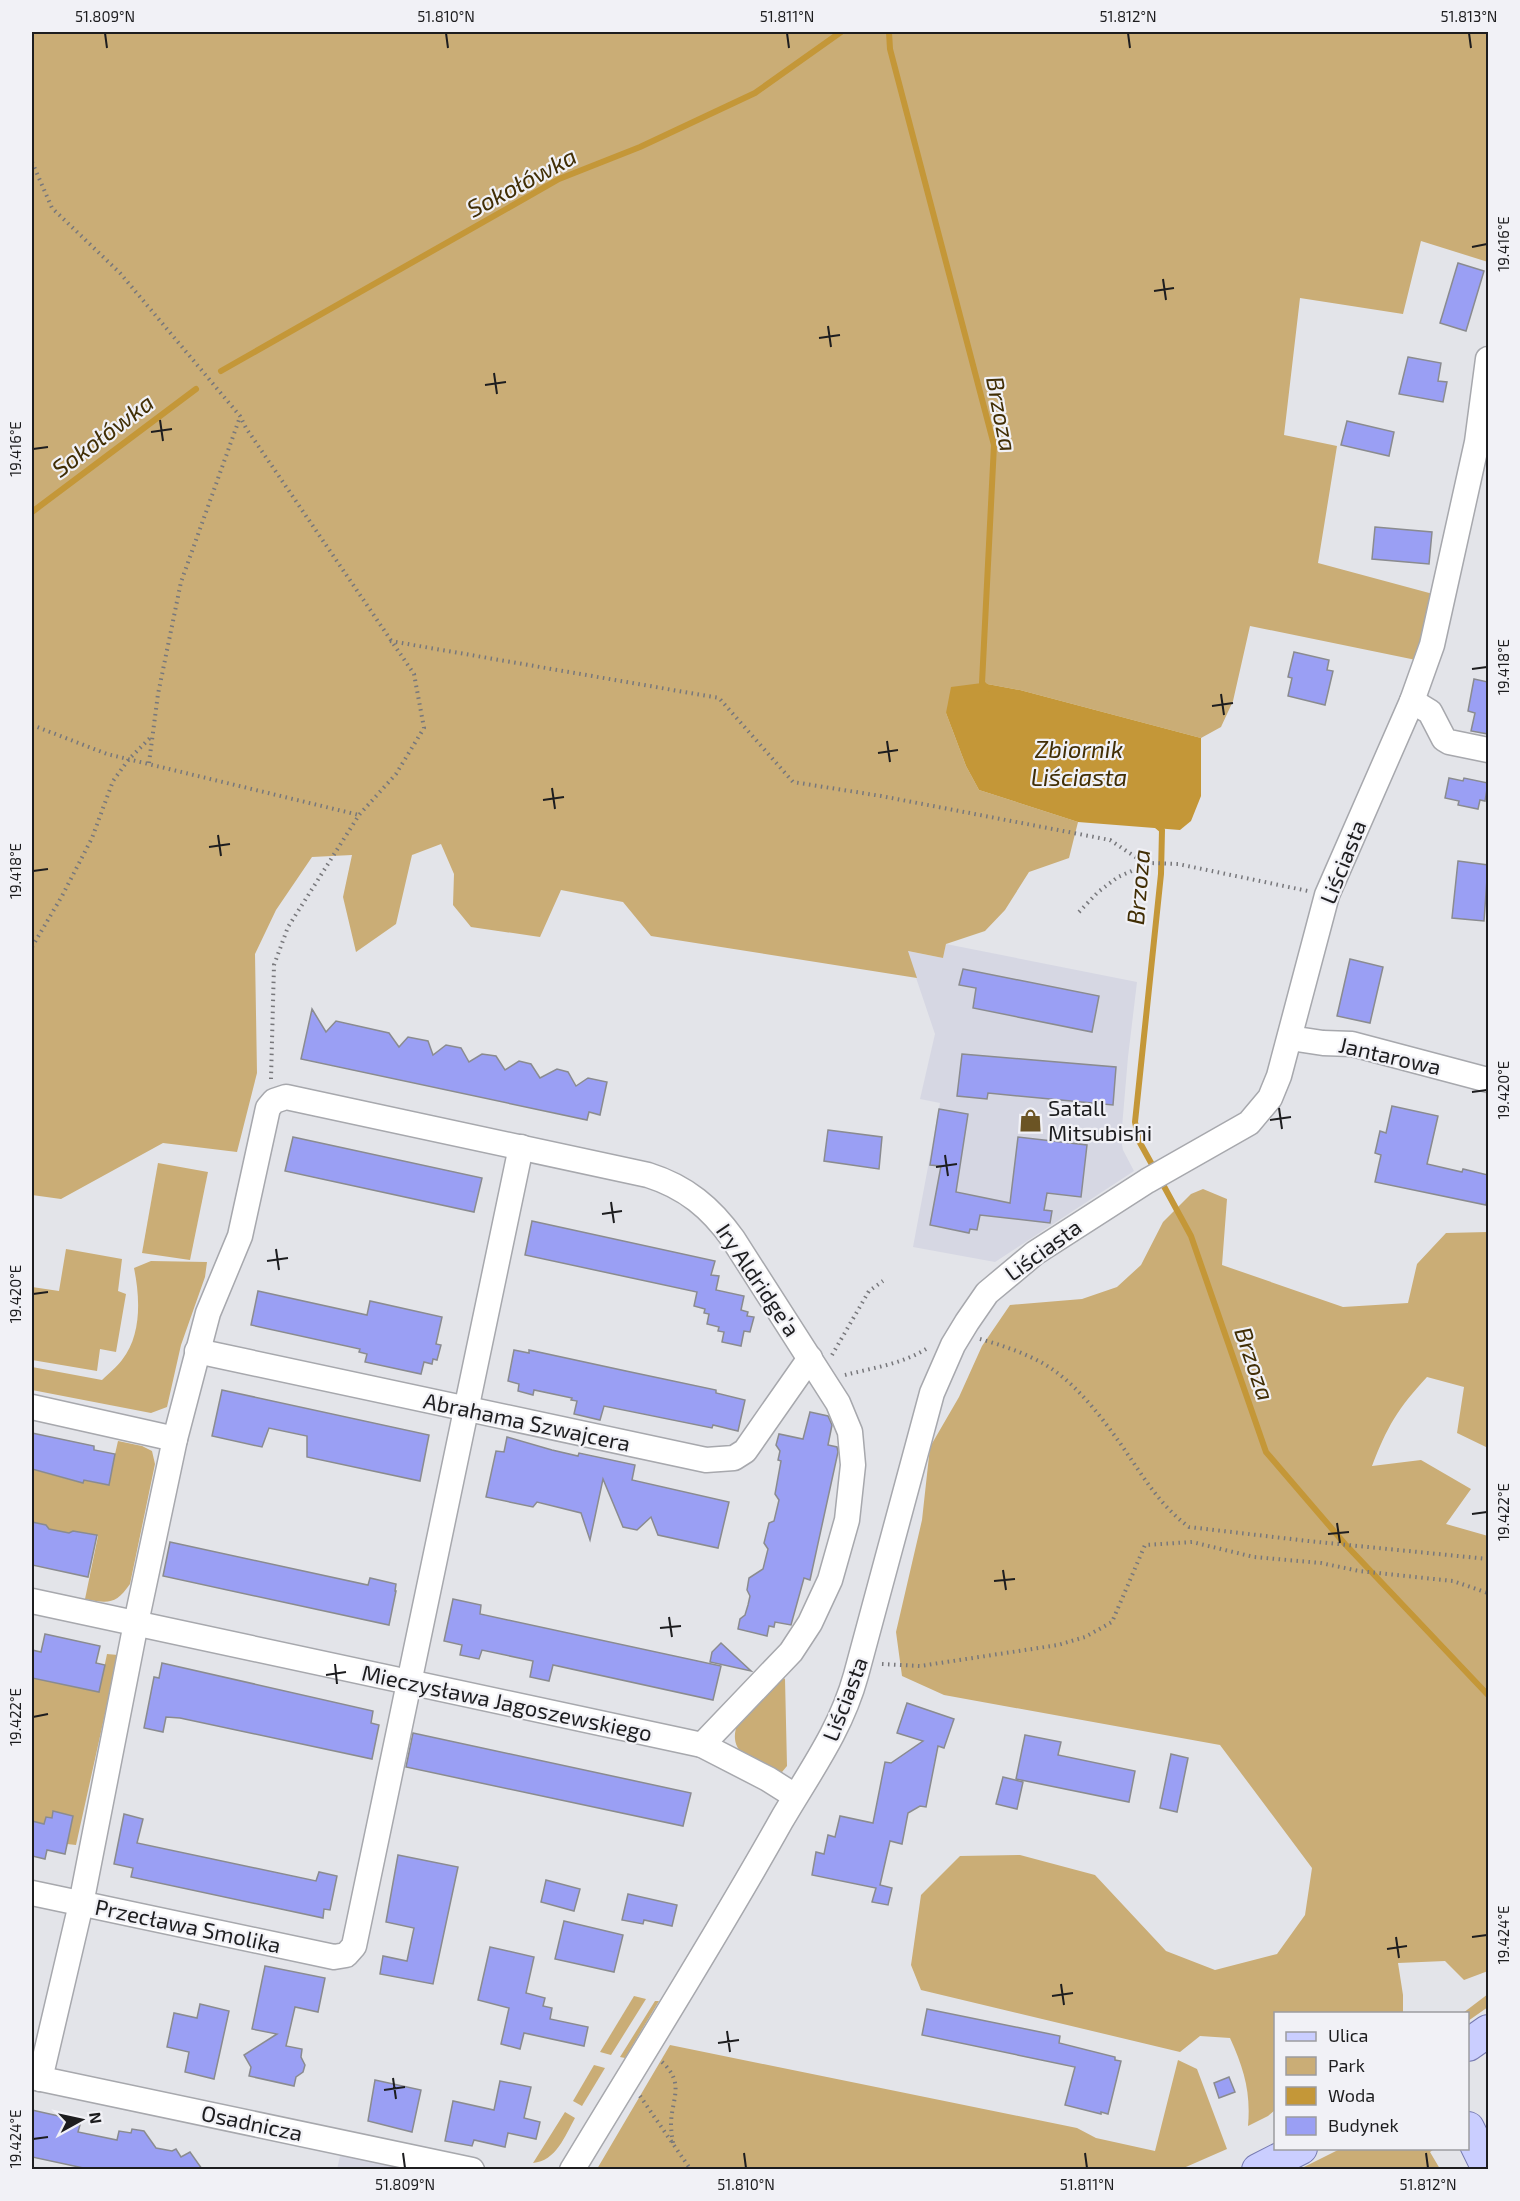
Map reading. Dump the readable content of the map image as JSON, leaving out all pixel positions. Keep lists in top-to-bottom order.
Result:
{
  "streets": {
    "street": [
      "Liściasta",
      "Jantarowa",
      "Iry Aldridge’a",
      "Abrahama Szwajcera",
      "Mieczysława Jagoszewskiego",
      "Przecława Smolika",
      "Osadnicza"
    ]
  },
  "crossings": [
    ["Liściasta", "Jantarowa"],
    ["Liściasta", "Mieczysława Jagoszewskiego"],
    ["Iry Aldridge’a", "Abrahama Szwajcera"],
    ["Iry Aldridge’a", "Mieczysława Jagoszewskiego"],
    ["Mieczysława Jagoszewskiego", "Przecława Smolika"]
  ],
  "water": ["Sokołówka", "Brzoza", "Zbiornik Liściasta"],
  "places": {
    "shop": ["Satall Mitsubishi"]
  },
  "legend": [
    "Ulica",
    "Park",
    "Woda",
    "Budynek"
  ],
  "north": "right",
  "coordinates": [
    "51.809°N",
    "51.810°N",
    "51.811°N",
    "51.812°N",
    "51.813°N",
    "19.416°E",
    "19.418°E",
    "19.420°E",
    "19.422°E",
    "19.424°E"
  ]
}
